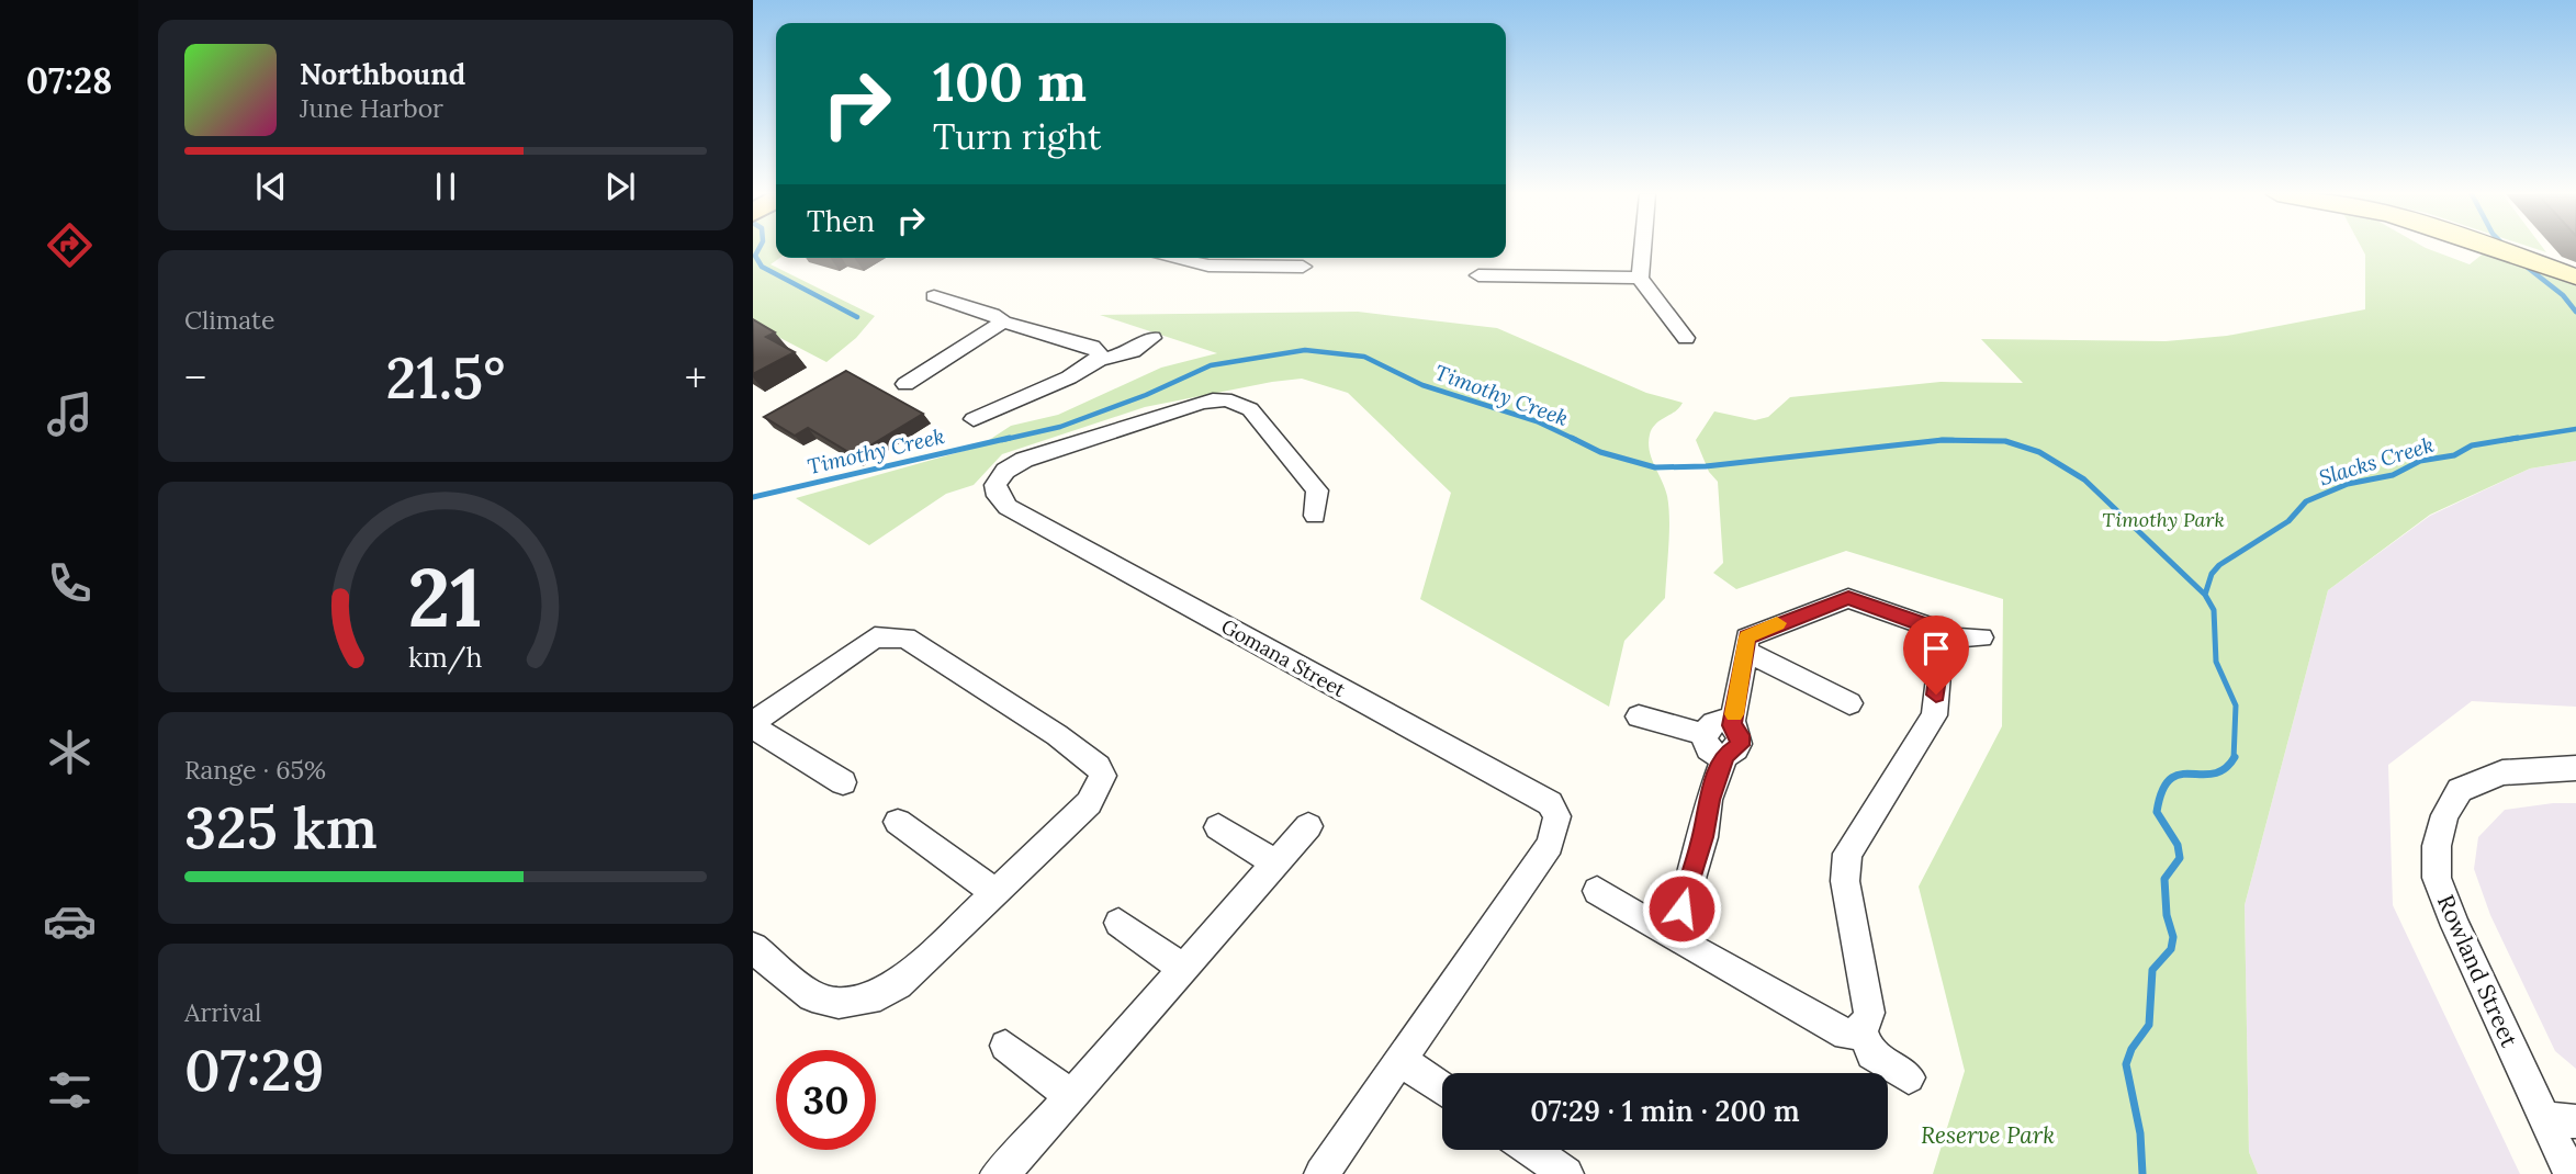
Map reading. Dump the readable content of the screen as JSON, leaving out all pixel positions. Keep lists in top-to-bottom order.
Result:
{
  "streets": {
    "street": ["Gomana Street", "Rowland Street"]
  },
  "water": ["Timothy Creek", "Slacks Creek"],
  "parks": ["Timothy Park", "Reserve Park"],
  "page": {
    "tabs": "07:28",
    "turn": ["100 m", "Turn right"],
    "song": ["Northbound", "June Harbor"],
    "then": "Then",
    "tile": [
      "Climate",
      ["Range · 65%", "325 km"],
      ["Arrival", "07:29"]
    ],
    "heat": ["−", "21.5°", "+"],
    "limit": "30",
    "trip": "07:29 · 1 min · 200 m",
    "gauge": ["21", "km/h"]
  }
}
